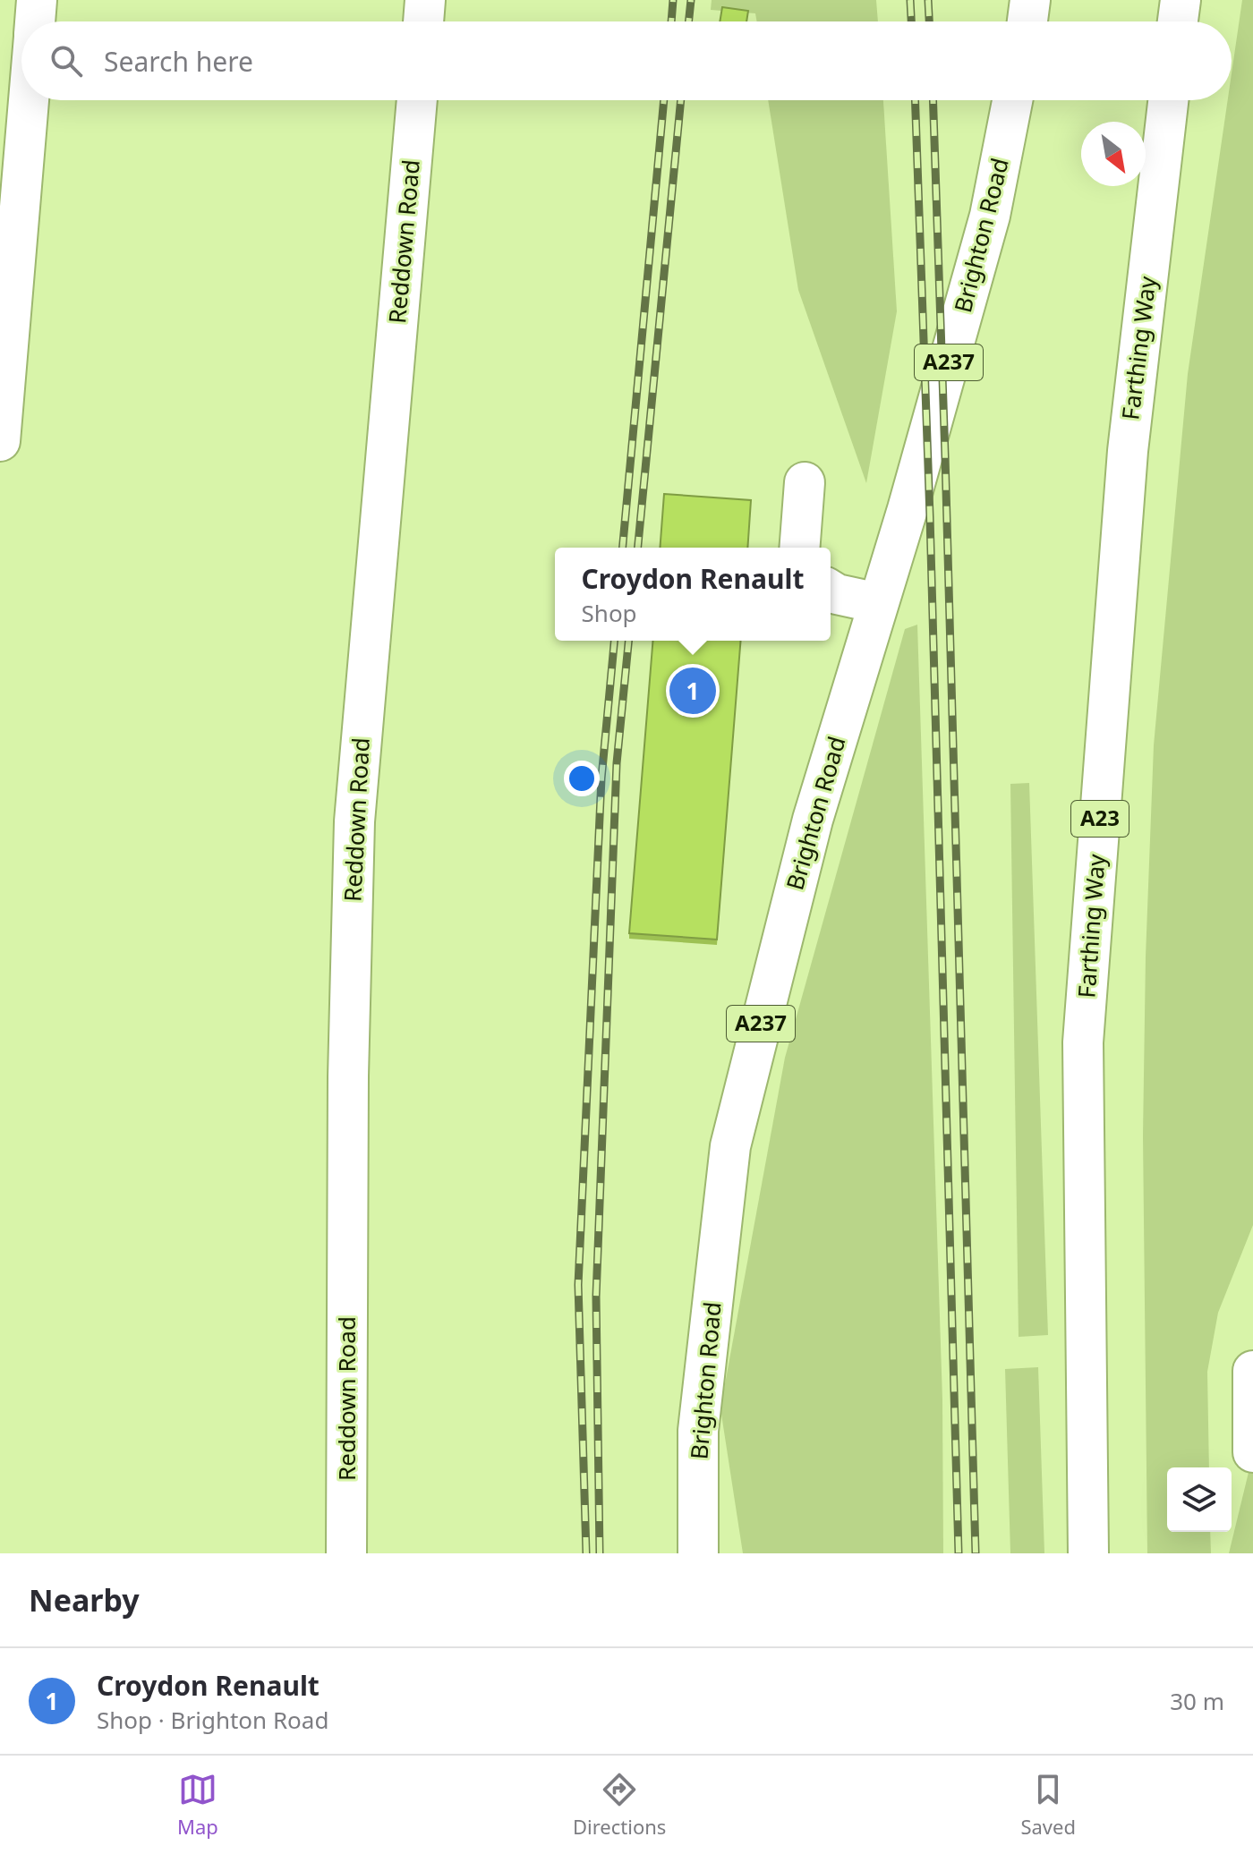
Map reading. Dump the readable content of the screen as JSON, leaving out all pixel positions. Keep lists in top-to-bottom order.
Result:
{
  "streets": {
    "main road": [
      "Brighton Road",
      "Reddown Road",
      "Farthing Way",
      "A237",
      "A23"
    ]
  },
  "north": "bottom right",
  "page": {
    "search": "Search here",
    "popup": ["Croydon Renault", "Shop"],
    "pins": "1",
    "heading": "Nearby",
    "list": [
      {
        "mark": "1",
        "name": "Croydon Renault",
        "note": "Shop · Brighton Road",
        "value": "30 m"
      }
    ],
    "nav": ["Map", "Directions", "Saved"]
  }
}
